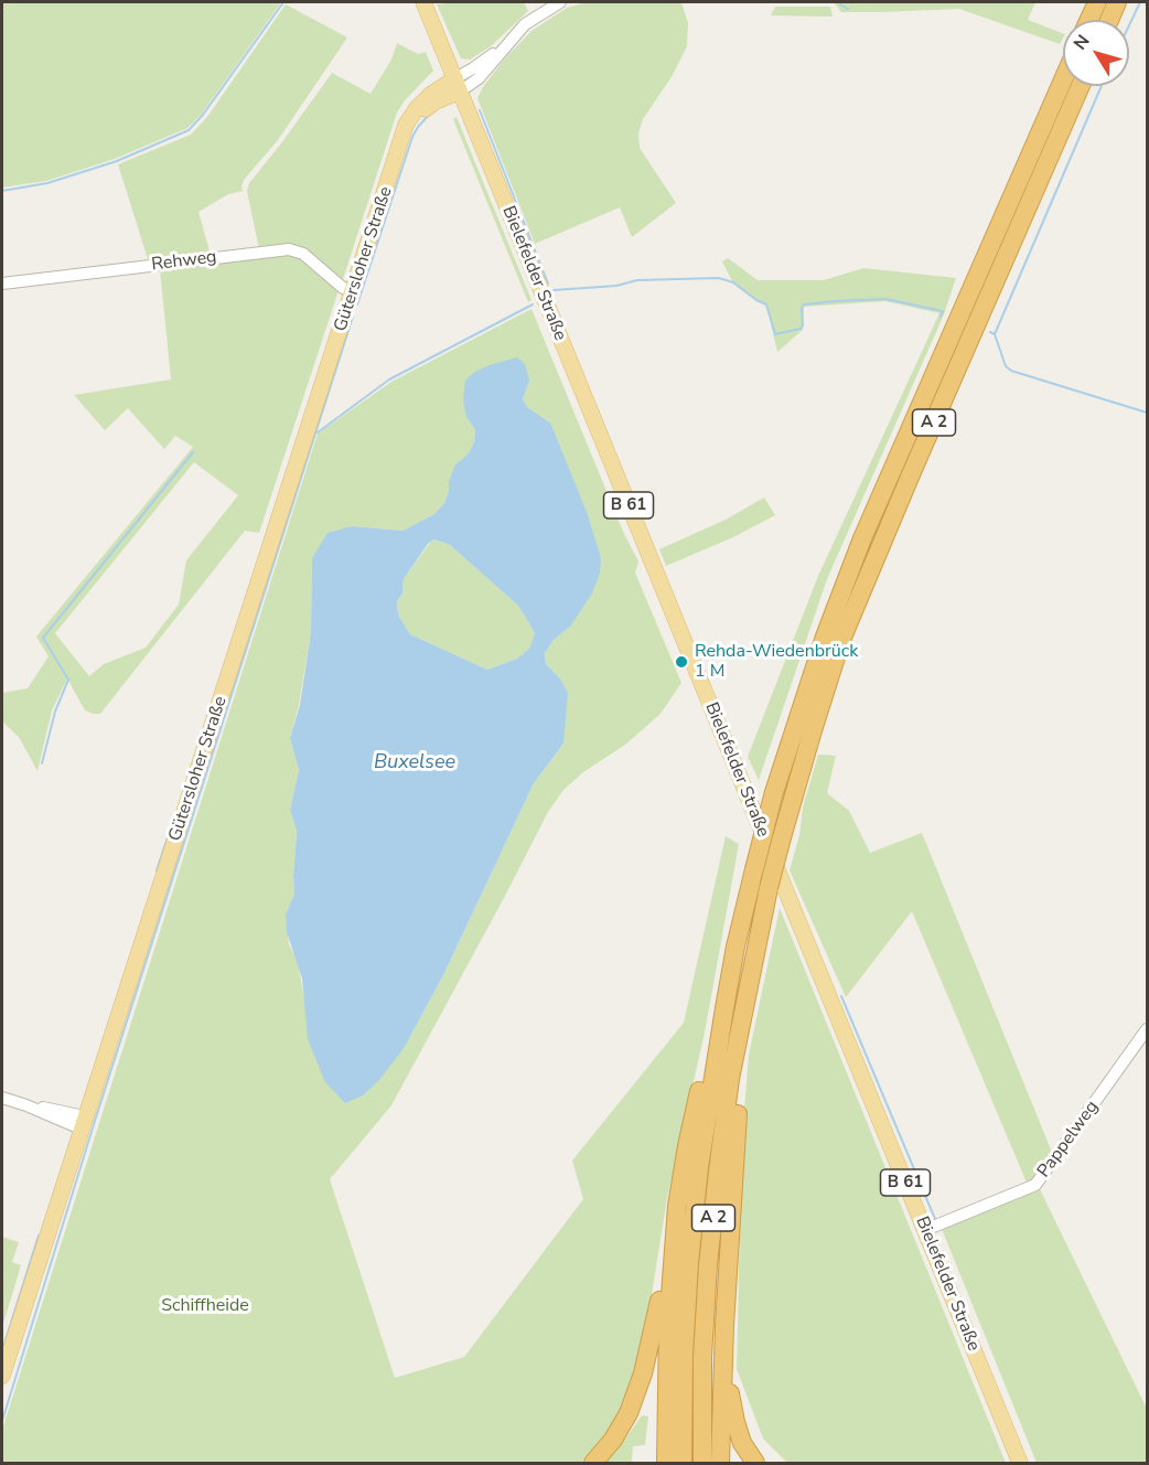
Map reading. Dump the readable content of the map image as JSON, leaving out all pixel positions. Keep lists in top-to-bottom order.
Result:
{
  "streets": {
    "highway": ["A 2"],
    "main road": ["Gütersloher Straße", "Bielefelder Straße", "B 61"],
    "street": ["Rehweg", "Pappelweg"]
  },
  "crossings": [
    ["Gütersloher Straße", "Rehweg"],
    ["Gütersloher Straße", "Bielefelder Straße"],
    ["Bielefelder Straße", "Pappelweg"]
  ],
  "water": ["Buxelsee"],
  "parks": ["Schiffheide"],
  "places": ["Rehda-Wiedenbrück 1 M"],
  "north": "top left"
}
